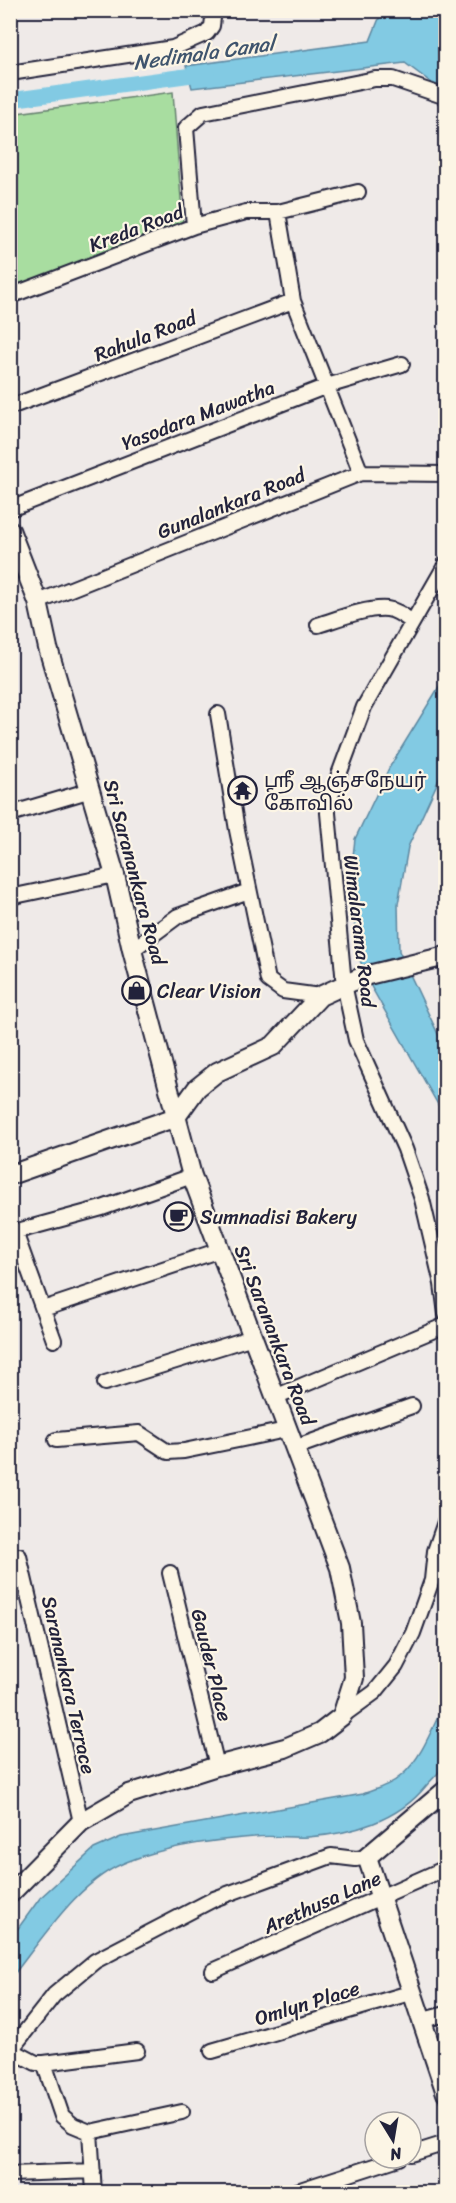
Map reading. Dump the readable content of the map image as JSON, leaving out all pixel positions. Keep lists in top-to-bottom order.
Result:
{
  "streets": {
    "main road": ["Sri Saranankara Road"],
    "street": [
      "Kreda Road",
      "Rahula Road",
      "Yasodara Mawatha",
      "Gunalankara Road",
      "Wimalarama Road",
      "Gauder Place",
      "Saranankara Terrace",
      "Arethusa Lane",
      "Omlyn Place"
    ]
  },
  "crossings": [
    ["Gunalankara Road", "Sri Saranankara Road"]
  ],
  "water": ["Nedimala Canal"],
  "places": {
    "temple": ["ஸ்ரீ ஆஞ்சநேயர் கோவில்"],
    "shop": ["Clear Vision"],
    "cafe": ["Sumnadisi Bakery"]
  },
  "north": "bottom"
}
